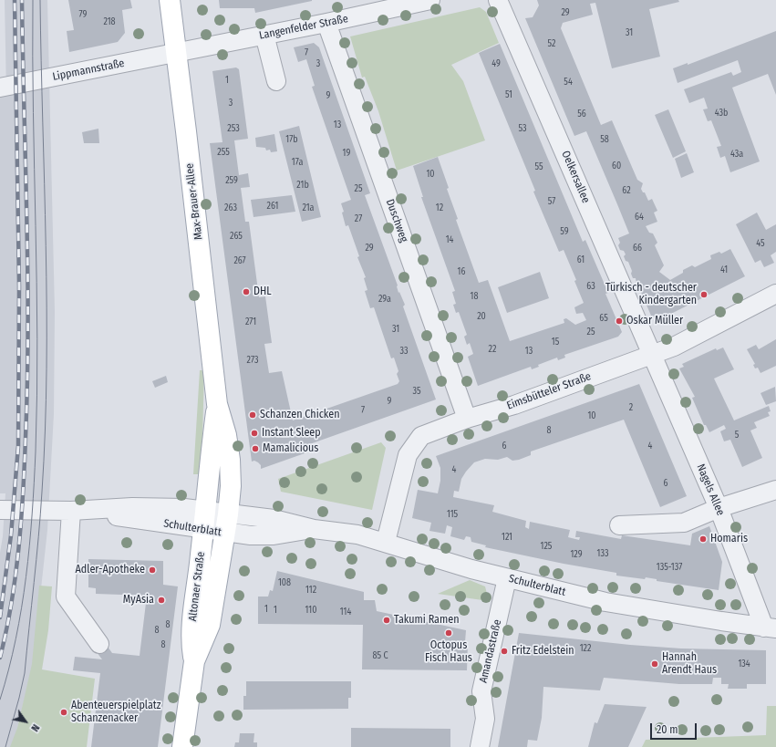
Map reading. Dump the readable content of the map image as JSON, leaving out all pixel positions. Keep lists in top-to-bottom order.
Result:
{
  "streets": {
    "main road": ["Max-Brauer-Allee", "Altonaer Straße"],
    "street": [
      "Langenfelder Straße",
      "Lippmannstraße",
      "Oelkersallee",
      "Duschweg",
      "Eimsbütteler Straße",
      "Nagels Allee",
      "Schulterblatt",
      "Amandastraße"
    ]
  },
  "crossings": [
    ["Langenfelder Straße", "Lippmannstraße"],
    ["Langenfelder Straße", "Max-Brauer-Allee"],
    ["Langenfelder Straße", "Duschweg"],
    ["Lippmannstraße", "Max-Brauer-Allee"],
    ["Oelkersallee", "Eimsbütteler Straße"],
    ["Oelkersallee", "Nagels Allee"],
    ["Max-Brauer-Allee", "Schulterblatt"],
    ["Max-Brauer-Allee", "Altonaer Straße"],
    ["Duschweg", "Eimsbütteler Straße"],
    ["Eimsbütteler Straße", "Nagels Allee"],
    ["Eimsbütteler Straße", "Schulterblatt"],
    ["Nagels Allee", "Schulterblatt"],
    ["Schulterblatt", "Altonaer Straße"],
    ["Schulterblatt", "Amandastraße"]
  ],
  "places": [
    "DHL",
    "Türkisch - deutscher Kindergarten",
    "Oskar Müller",
    "Schanzen Chicken",
    "Instant Sleep",
    "Mamalicious",
    "Homaris",
    "Adler-Apotheke",
    "MyAsia",
    "Takumi Ramen",
    "Octopus Fisch Haus",
    "Fritz Edelstein",
    "Hannah Arendt Haus",
    "Abenteuerspielplatz Schanzenacker"
  ],
  "house_numbers": [
    "29",
    "79",
    "218",
    "31",
    "52",
    "7",
    "3",
    "49",
    "1",
    "54",
    "51",
    "9",
    "3",
    "43b",
    "56",
    "13",
    "253",
    "53",
    "17b",
    "58",
    "255",
    "19",
    "43a",
    "17a",
    "60",
    "55",
    "10",
    "259",
    "21b",
    "25",
    "62",
    "57",
    "261",
    "263",
    "21a",
    "12",
    "64",
    "27",
    "59",
    "265",
    "14",
    "45",
    "29",
    "66",
    "61",
    "267",
    "41",
    "16",
    "63",
    "18",
    "29a",
    "20",
    "65",
    "271",
    "31",
    "25",
    "15",
    "22",
    "33",
    "13",
    "273",
    "35",
    "9",
    "2",
    "7",
    "10",
    "8",
    "5",
    "6",
    "4",
    "4",
    "6",
    "115",
    "121",
    "125",
    "133",
    "129",
    "135-137",
    "108",
    "112",
    "1",
    "1",
    "110",
    "114",
    "8",
    "8",
    "8",
    "122",
    "85 C",
    "134"
  ],
  "scale_bar": "20 m",
  "north": "bottom right"
}
